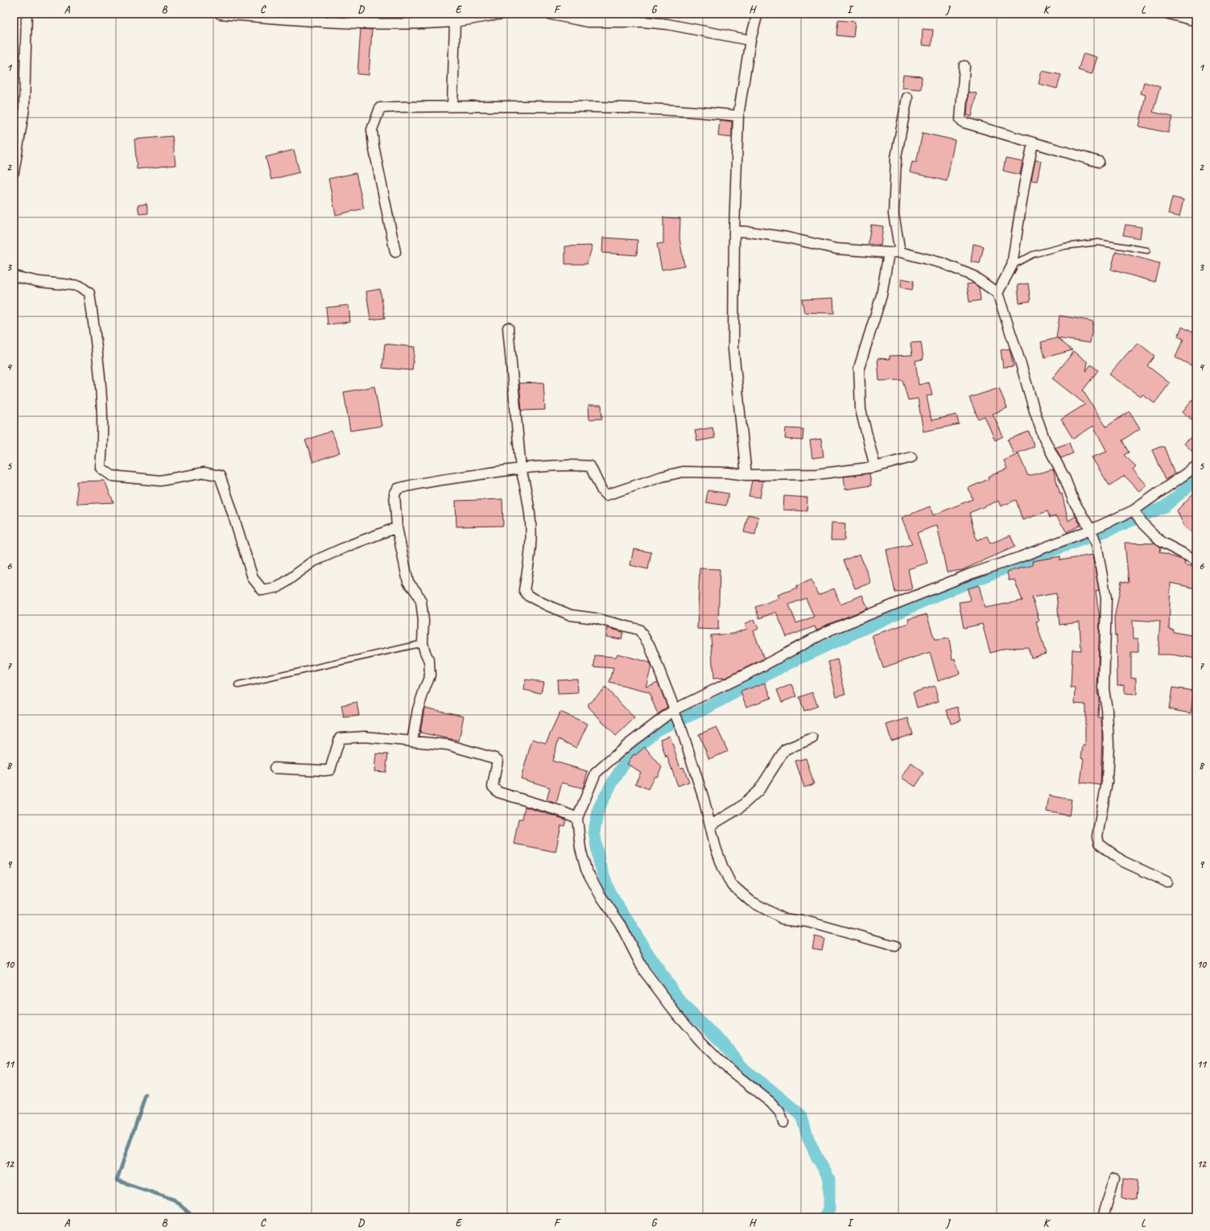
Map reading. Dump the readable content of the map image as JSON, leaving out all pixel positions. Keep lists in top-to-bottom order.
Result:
{
  "grid": {
    "columns": [
      "A",
      "B",
      "C",
      "D",
      "E",
      "F",
      "G",
      "H",
      "I",
      "J",
      "K",
      "L"
    ],
    "rows": [
      "1",
      "2",
      "3",
      "4",
      "5",
      "6",
      "7",
      "8",
      "9",
      "10",
      "11",
      "12"
    ]
  }
}
